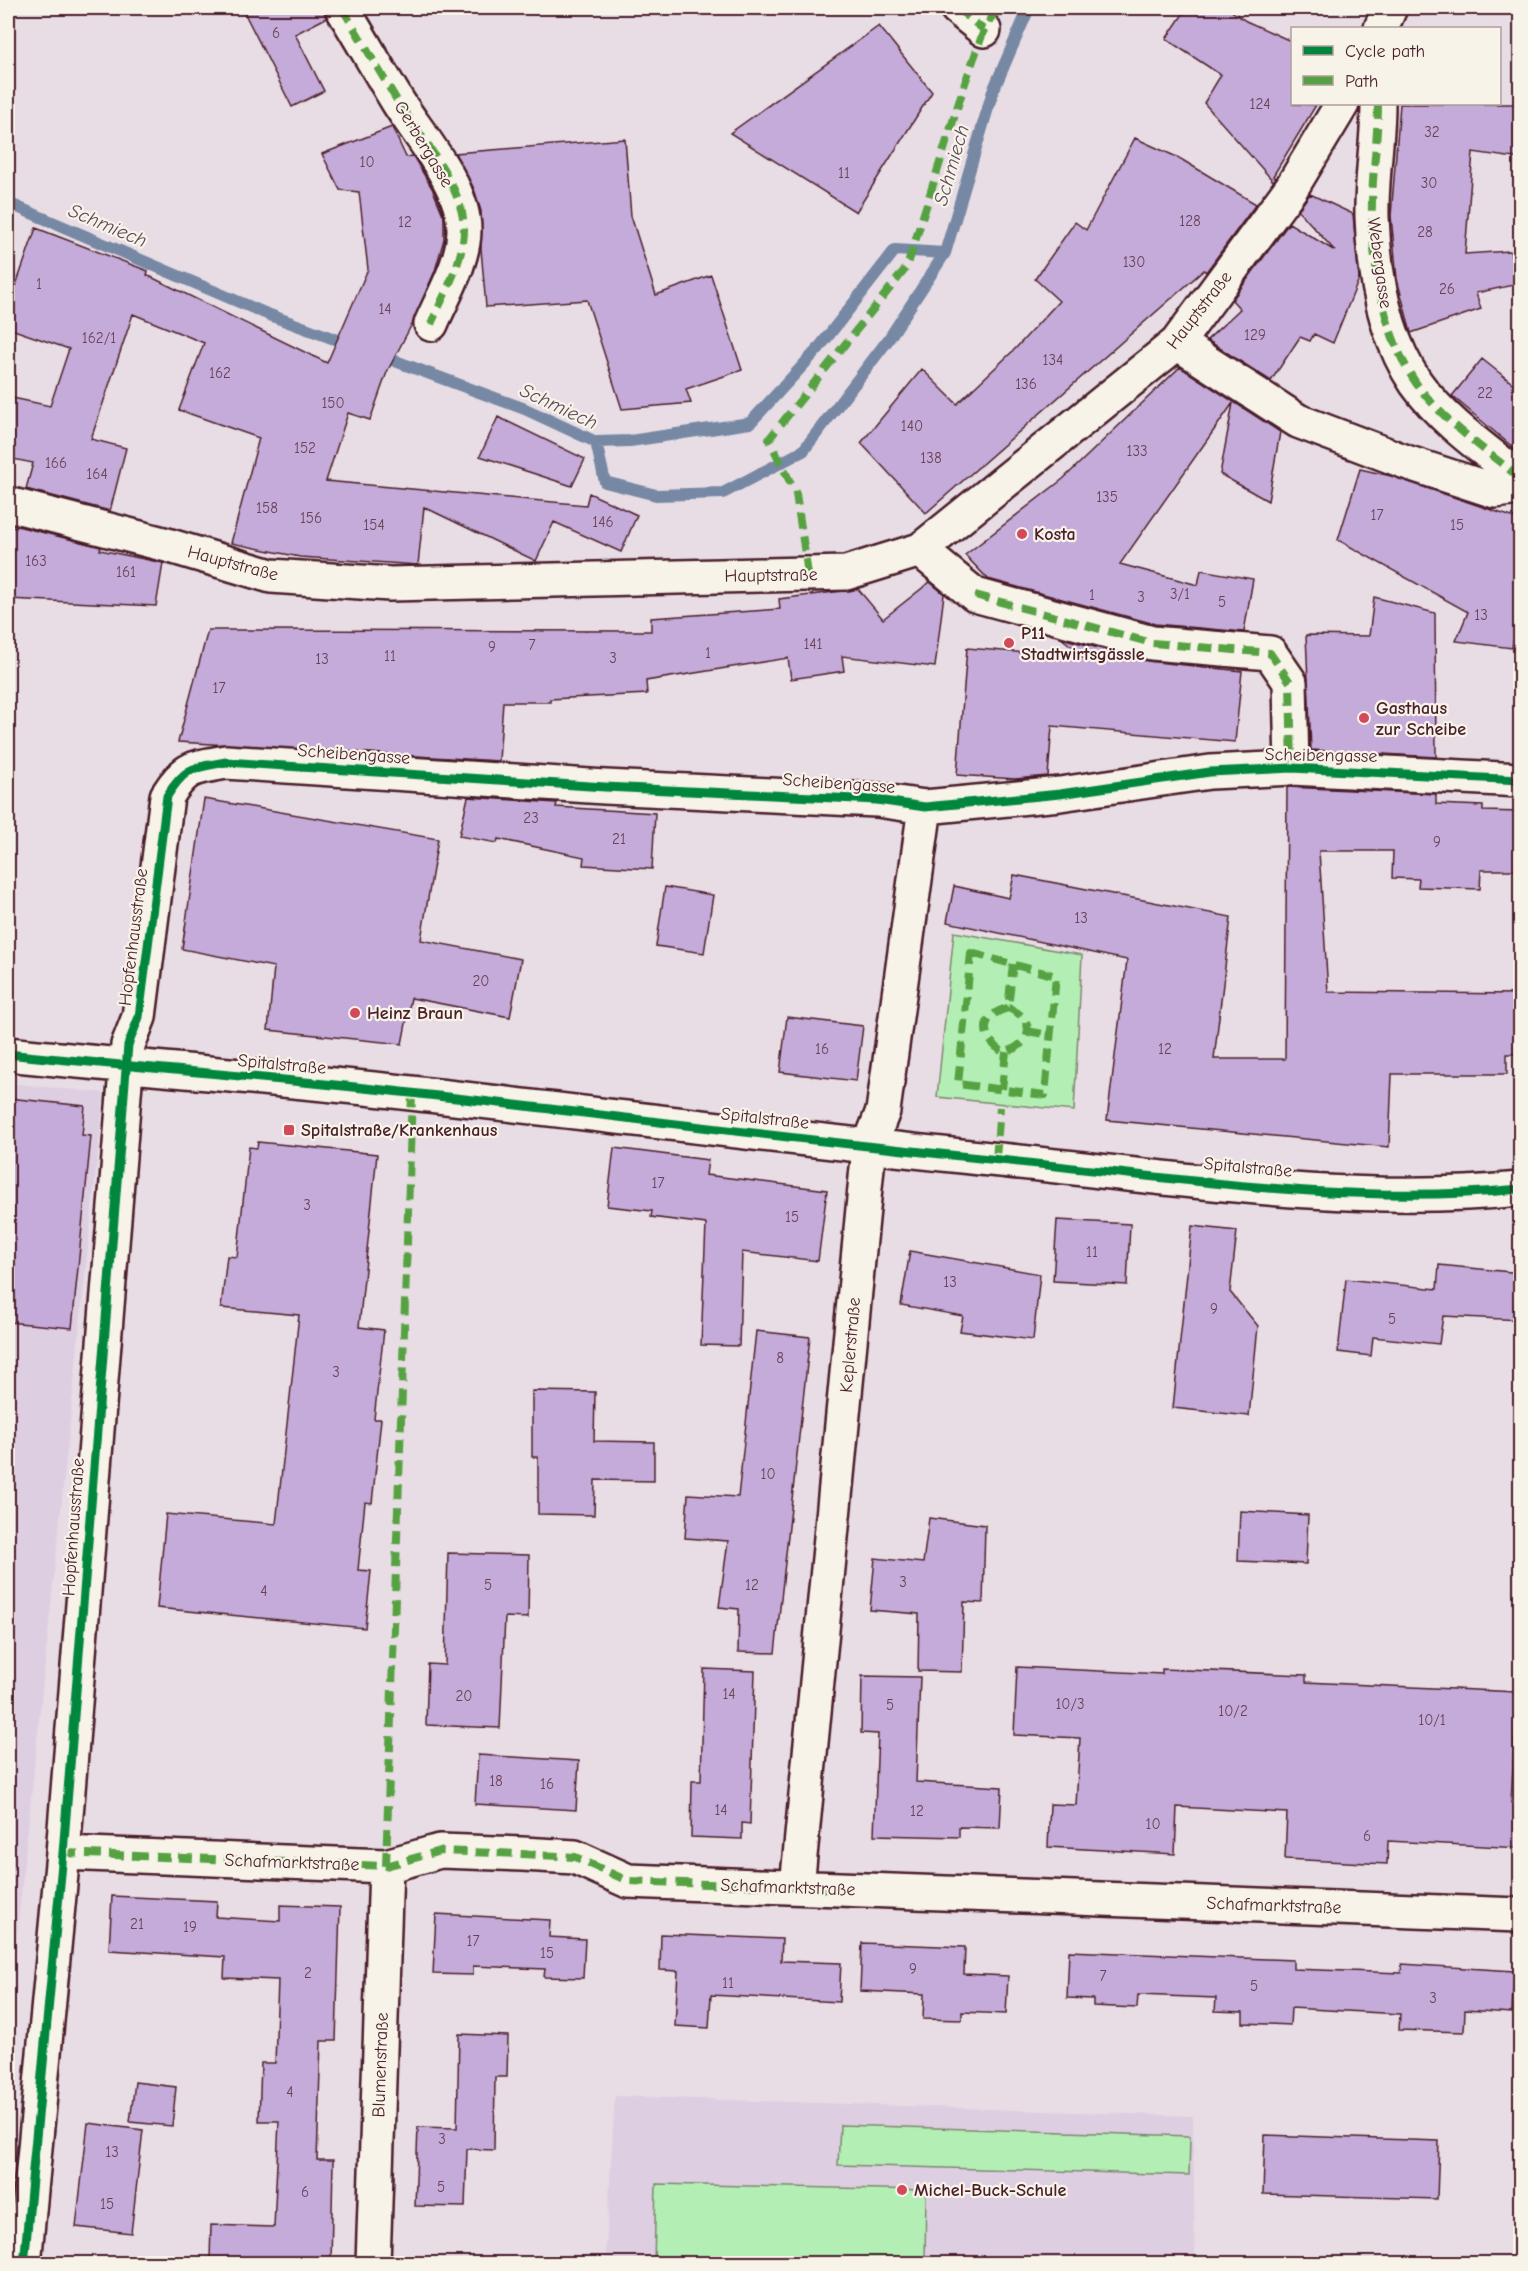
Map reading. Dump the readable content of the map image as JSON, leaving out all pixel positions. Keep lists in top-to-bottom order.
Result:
{
  "streets": {
    "street": [
      "Gerbergasse",
      "Webergasse",
      "Hauptstraße",
      "Scheibengasse",
      "Hopfenhausstraße",
      "Spitalstraße",
      "Keplerstraße",
      "Schafmarktstraße",
      "Blumenstraße"
    ]
  },
  "crossings": [
    ["Scheibengasse", "Hopfenhausstraße"],
    ["Scheibengasse", "Keplerstraße"],
    ["Hopfenhausstraße", "Spitalstraße"],
    ["Hopfenhausstraße", "Schafmarktstraße"],
    ["Spitalstraße", "Keplerstraße"],
    ["Keplerstraße", "Schafmarktstraße"],
    ["Schafmarktstraße", "Blumenstraße"]
  ],
  "water": ["Schmiech"],
  "places": {
    "other": [
      "Kosta",
      "P11 Stadtwirtsgässle",
      "Gasthaus zur Scheibe",
      "Heinz Braun",
      "Michel-Buck-Schule"
    ],
    "transit": ["Spitalstraße/Krankenhaus"]
  },
  "house_numbers": [
    "6",
    "124",
    "32",
    "10",
    "11",
    "30",
    "128",
    "12",
    "28",
    "130",
    "1",
    "26",
    "14",
    "129",
    "162/1",
    "134",
    "162",
    "136",
    "22",
    "150",
    "140",
    "152",
    "133",
    "138",
    "166",
    "164",
    "135",
    "158",
    "17",
    "156",
    "146",
    "154",
    "15",
    "163",
    "161",
    "3/1",
    "1",
    "3",
    "5",
    "13",
    "141",
    "7",
    "9",
    "1",
    "11",
    "3",
    "13",
    "17",
    "23",
    "21",
    "9",
    "13",
    "20",
    "16",
    "12",
    "17",
    "3",
    "15",
    "11",
    "13",
    "9",
    "5",
    "8",
    "3",
    "10",
    "3",
    "5",
    "12",
    "4",
    "14",
    "20",
    "10/3",
    "5",
    "10/2",
    "10/1",
    "18",
    "16",
    "14",
    "12",
    "10",
    "6",
    "21",
    "19",
    "17",
    "15",
    "9",
    "2",
    "7",
    "11",
    "5",
    "3",
    "4",
    "3",
    "13",
    "5",
    "6",
    "15"
  ],
  "legend": ["Cycle path", "Path"]
}
